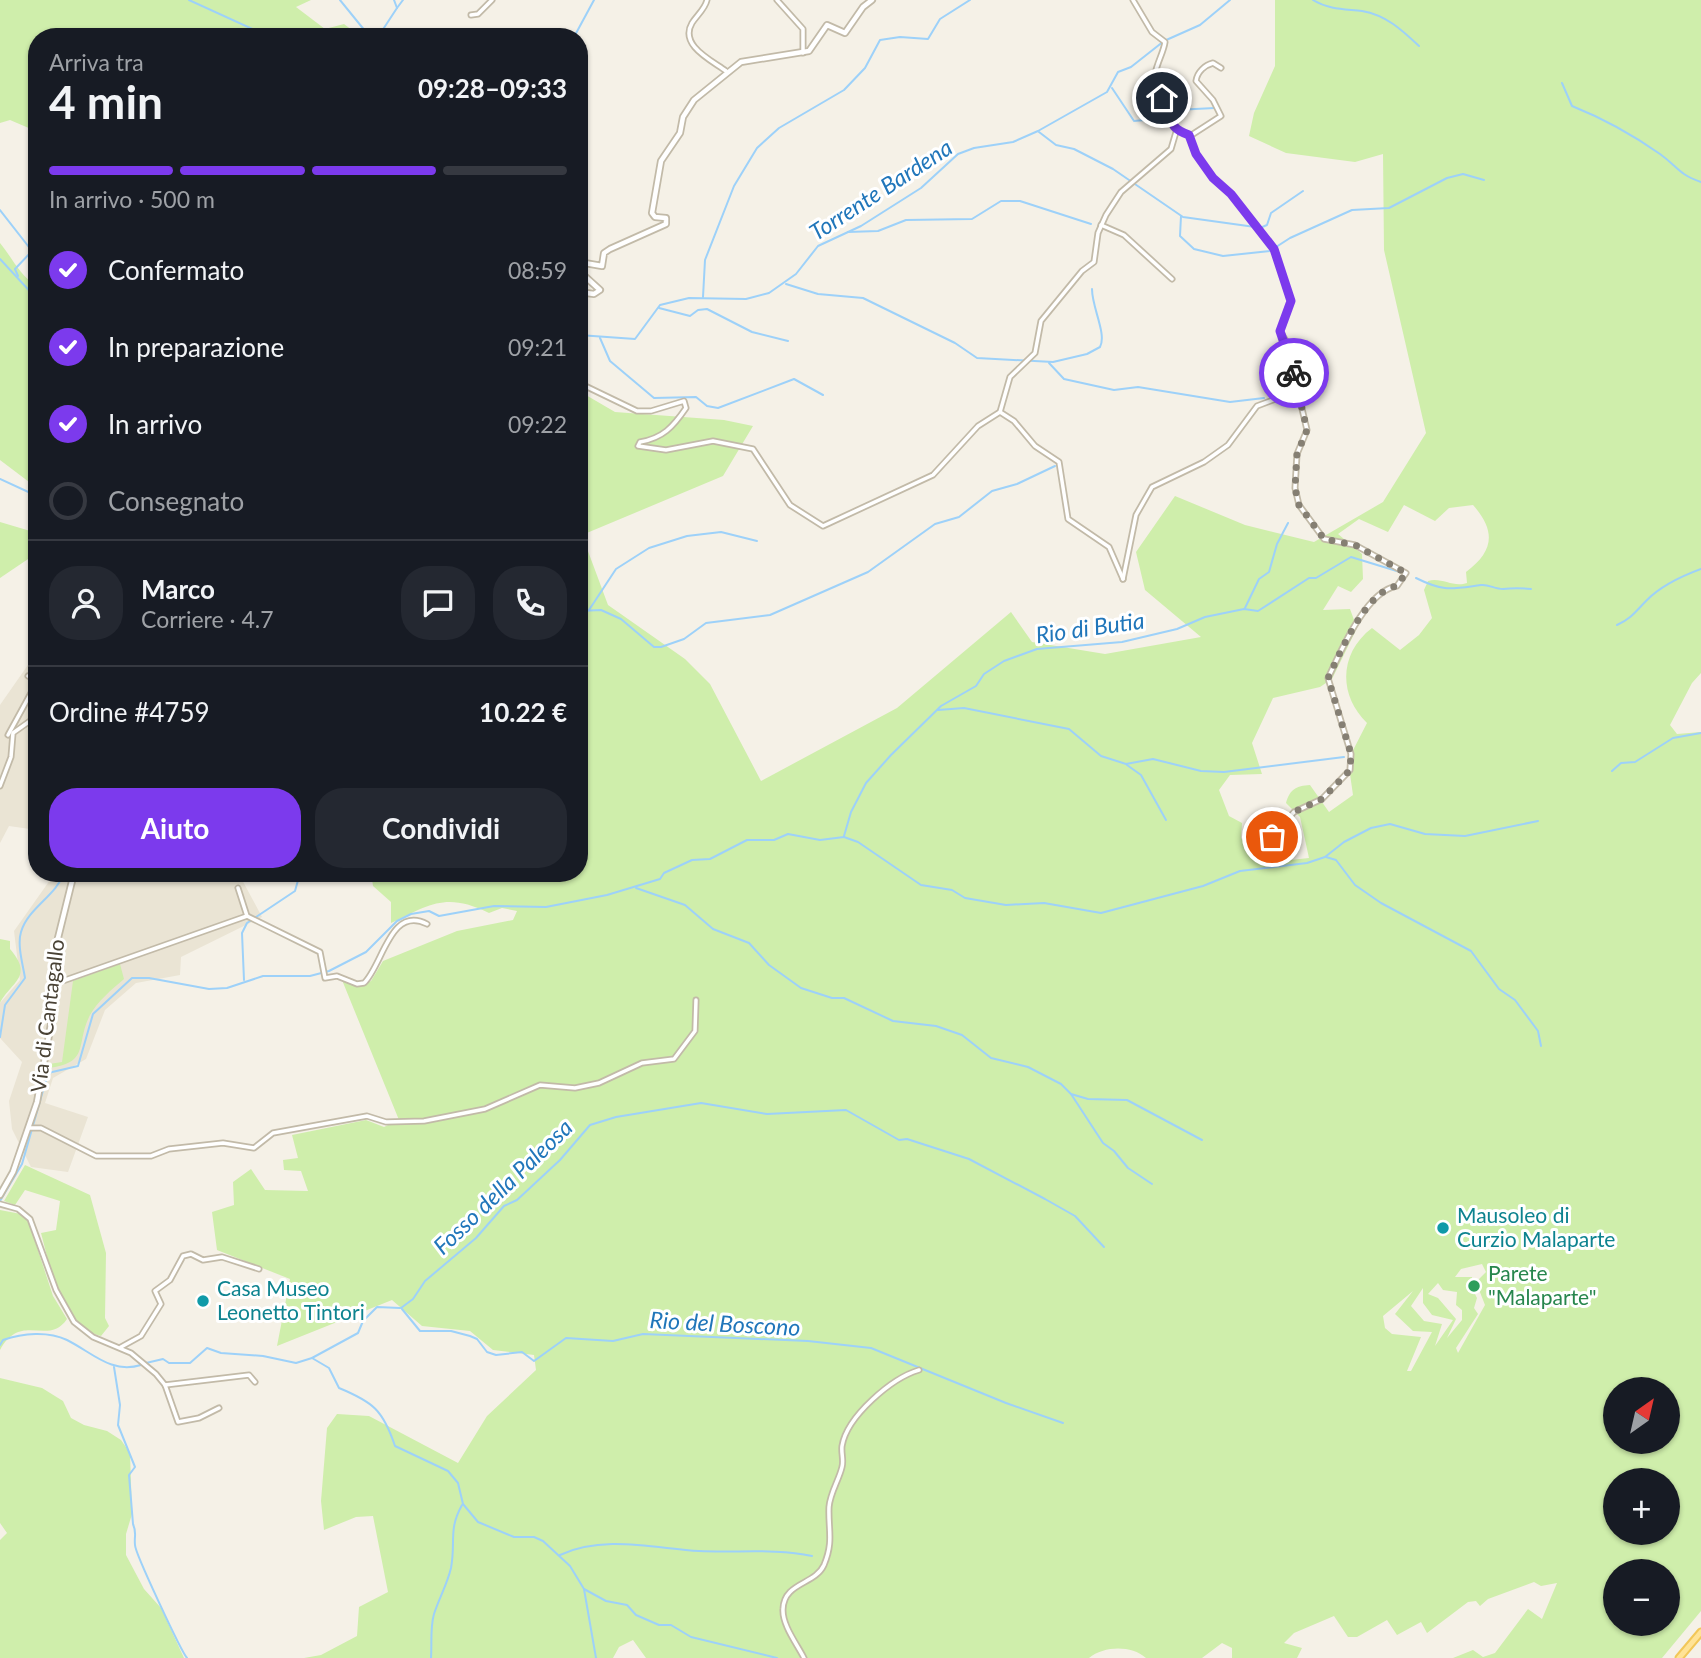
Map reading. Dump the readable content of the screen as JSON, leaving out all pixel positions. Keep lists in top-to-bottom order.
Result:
{
  "streets": {
    "street": ["Via di Cantagallo"]
  },
  "water": [
    "Torrente Bardena",
    "Rio di Butia",
    "Fosso della Paleosa",
    "Rio del Boscono"
  ],
  "places": ["Mausoleo di Curzio Malaparte", "Parete \"Malaparte\"", "Casa Museo Leonetto Tintori"],
  "north": "top right",
  "page": {
    "heading": ["4 min", "Arriva tra", "09:28–09:33"],
    "panel": [
      "Marco",
      "Corriere · 4.7",
      "Ordine #4759",
      "10.22 €"
    ],
    "bar": "In arrivo · 500 m",
    "list": [
      ["Confermato", "08:59"],
      ["In preparazione", "09:21"],
      ["In arrivo", "09:22"],
      "Consegnato"
    ],
    "buttons": ["Aiuto", "Condividi"],
    "map_buttons": ["+", "−"]
  }
}
